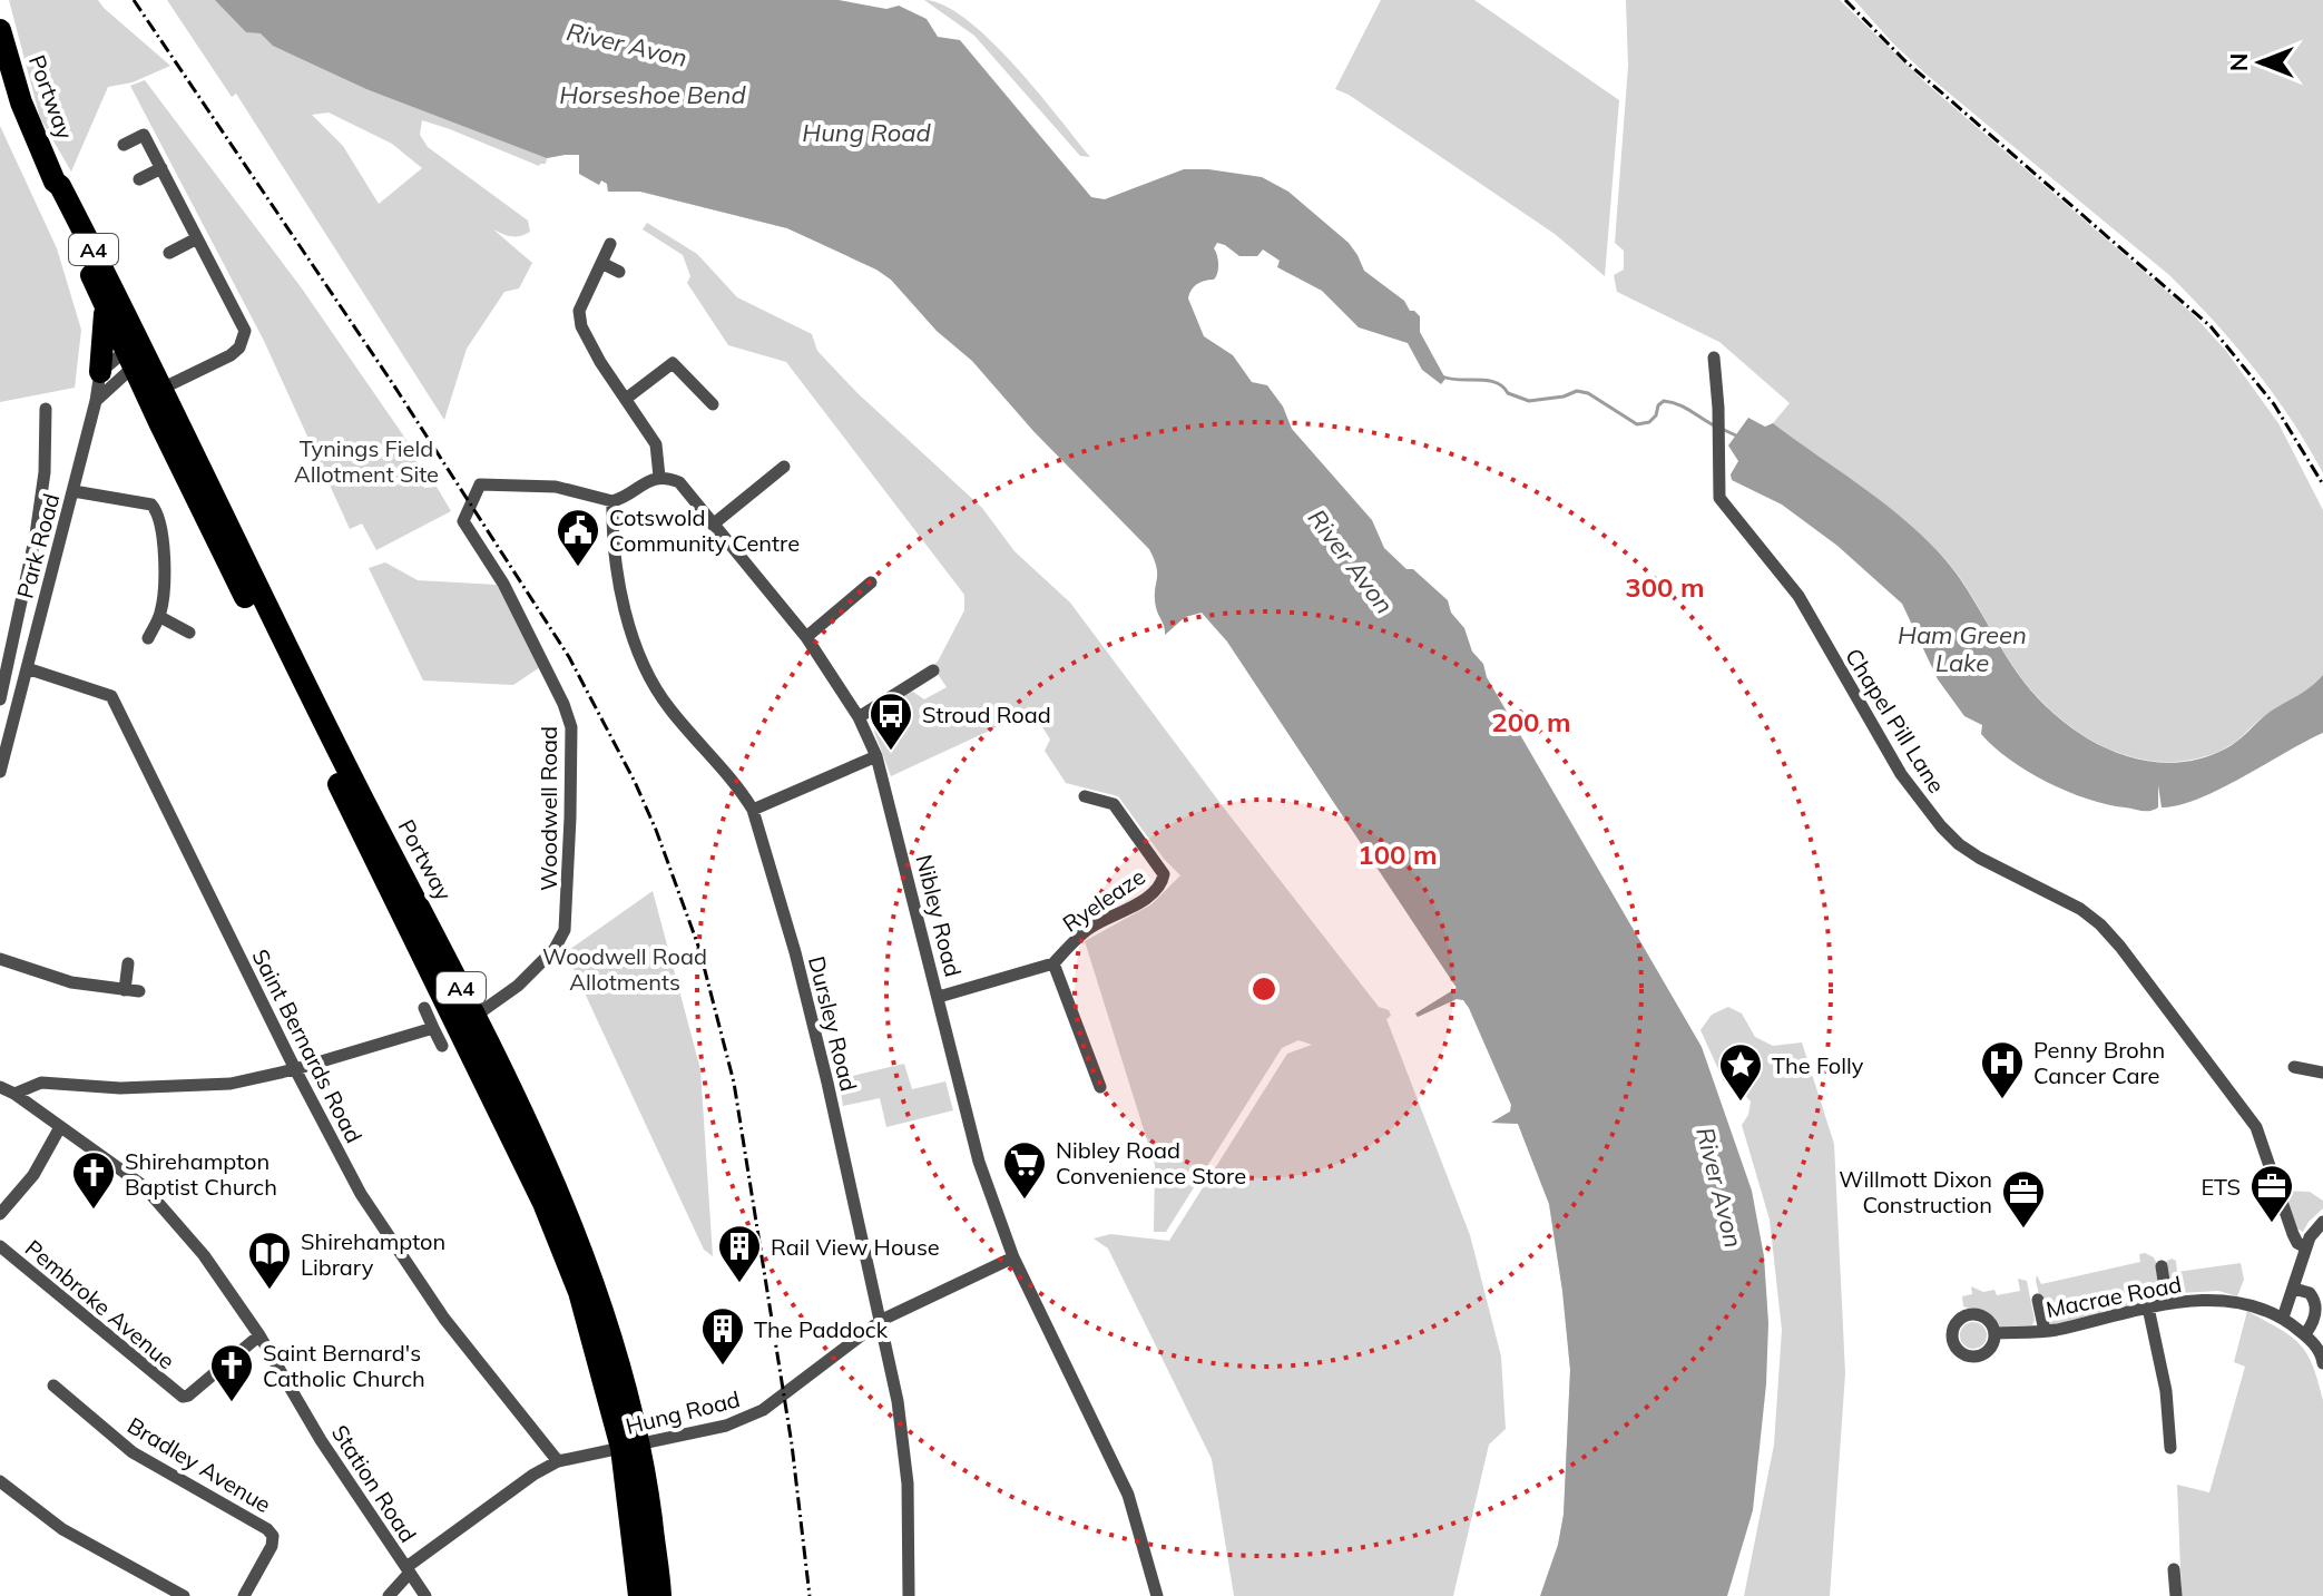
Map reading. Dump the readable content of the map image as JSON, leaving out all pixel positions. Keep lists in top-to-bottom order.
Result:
{
  "streets": {
    "highway": ["Portway", "A4"],
    "street": [
      "Park Road",
      "Chapel Pill Lane",
      "Woodwell Road",
      "Ryeleaze",
      "Nibley Road",
      "Dursley Road",
      "Saint Bernards Road",
      "Macrae Road",
      "Pembroke Avenue",
      "Hung Road",
      "Bradley Avenue",
      "Station Road"
    ]
  },
  "crossings": [
    ["Portway", "Woodwell Road"],
    ["Portway", "Hung Road"],
    ["Park Road", "Saint Bernards Road"],
    ["Woodwell Road", "Dursley Road"],
    ["Nibley Road", "Hung Road"],
    ["Dursley Road", "Hung Road"],
    ["Saint Bernards Road", "Hung Road"],
    ["Pembroke Avenue", "Station Road"],
    ["Hung Road", "Station Road"]
  ],
  "water": [
    "River Avon",
    "Horseshoe Bend",
    "Hung Road",
    "Ham Green Lake"
  ],
  "parks": ["Tynings Field Allotment Site", "Woodwell Road Allotments"],
  "places": {
    "public building": ["Cotswold Community Centre"],
    "bus stop": ["Stroud Road"],
    "hospital": ["Penny Brohn Cancer Care"],
    "place": ["The Folly"],
    "supermarket": ["Nibley Road Convenience Store"],
    "church": ["Shirehampton Baptist Church", "Saint Bernard's Catholic Church"],
    "office": ["ETS", "Willmott Dixon Construction"],
    "building": ["Rail View House", "The Paddock"],
    "library": ["Shirehampton Library"]
  },
  "north": "left",
  "rings": ["300 m", "200 m", "100 m"]
}
